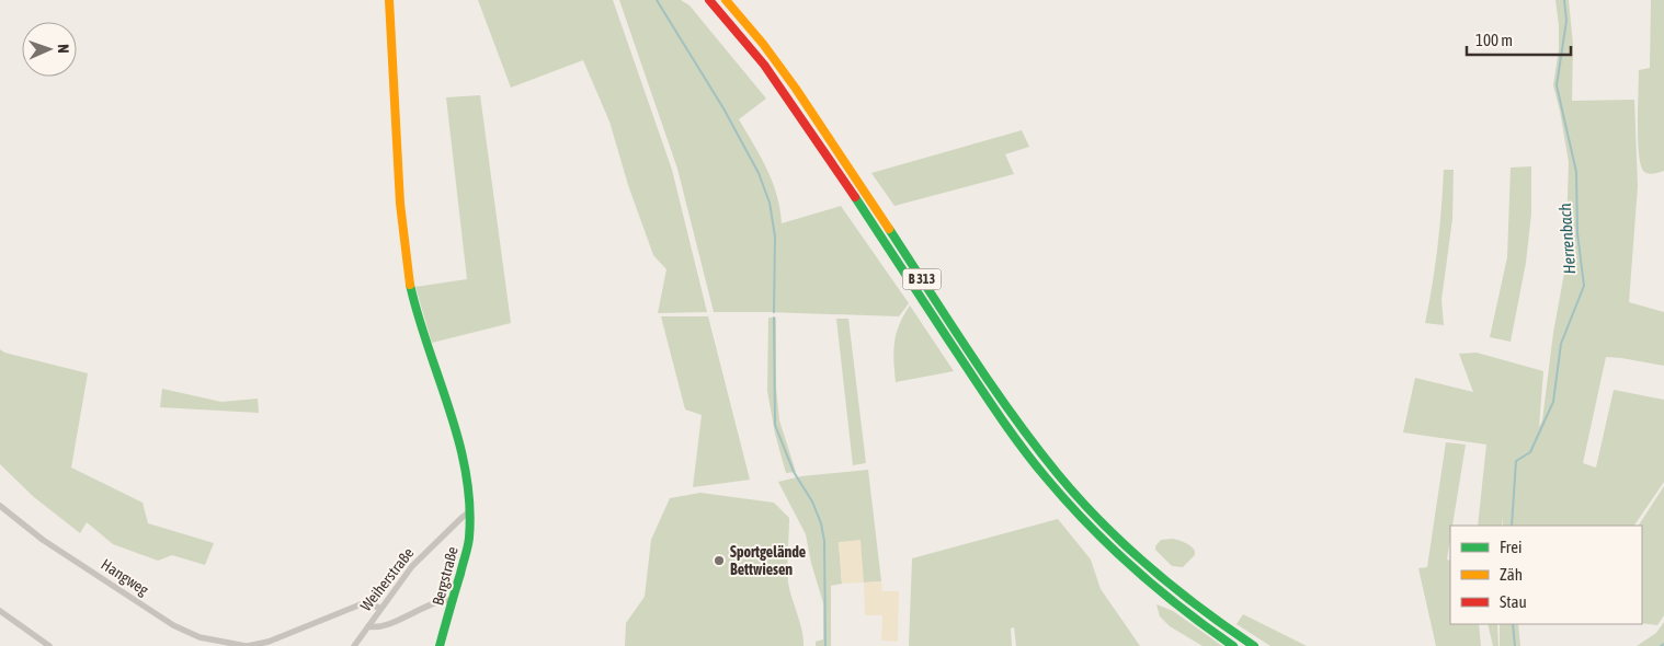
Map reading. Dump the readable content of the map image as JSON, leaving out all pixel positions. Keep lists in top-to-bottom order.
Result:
{
  "streets": {
    "main road": ["B 313", "Bergstraße"],
    "street": ["Hangweg", "Weiherstraße"]
  },
  "crossings": [
    ["Bergstraße", "Weiherstraße"],
    ["Hangweg", "Weiherstraße"]
  ],
  "water": ["Herrenbach"],
  "places": ["Sportgelände Bettwiesen"],
  "legend": ["Frei", "Zäh", "Stau"],
  "scale_bar": "100 m",
  "north": "right"
}
